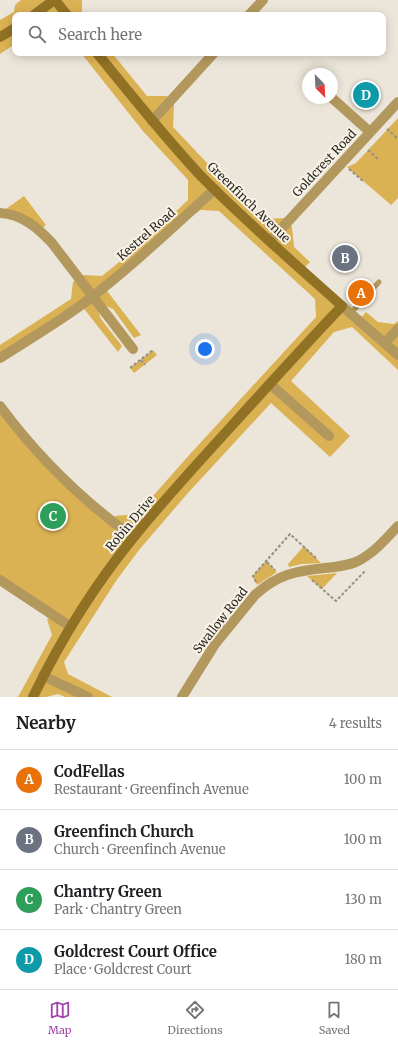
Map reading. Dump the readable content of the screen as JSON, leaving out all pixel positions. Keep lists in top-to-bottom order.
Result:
{
  "streets": {
    "street": [
      "Goldcrest Road",
      "Greenfinch Avenue",
      "Kestrel Road",
      "Robin Drive",
      "Swallow Road"
    ]
  },
  "crossings": [
    ["Goldcrest Road", "Greenfinch Avenue"],
    ["Greenfinch Avenue", "Kestrel Road"],
    ["Greenfinch Avenue", "Robin Drive"]
  ],
  "north": "bottom right",
  "page": {
    "search": "Search here",
    "pins": [
      "D",
      "B",
      "A",
      "C"
    ],
    "heading": ["Nearby", "4 results"],
    "list": [
      {
        "mark": "A",
        "name": "CodFellas",
        "note": "Restaurant · Greenfinch Avenue",
        "value": "100 m"
      },
      {
        "mark": "B",
        "name": "Greenfinch Church",
        "note": "Church · Greenfinch Avenue",
        "value": "100 m"
      },
      {
        "mark": "C",
        "name": "Chantry Green",
        "note": "Park · Chantry Green",
        "value": "130 m"
      },
      {
        "mark": "D",
        "name": "Goldcrest Court Office",
        "note": "Place · Goldcrest Court",
        "value": "180 m"
      }
    ],
    "nav": ["Map", "Directions", "Saved"]
  }
}
